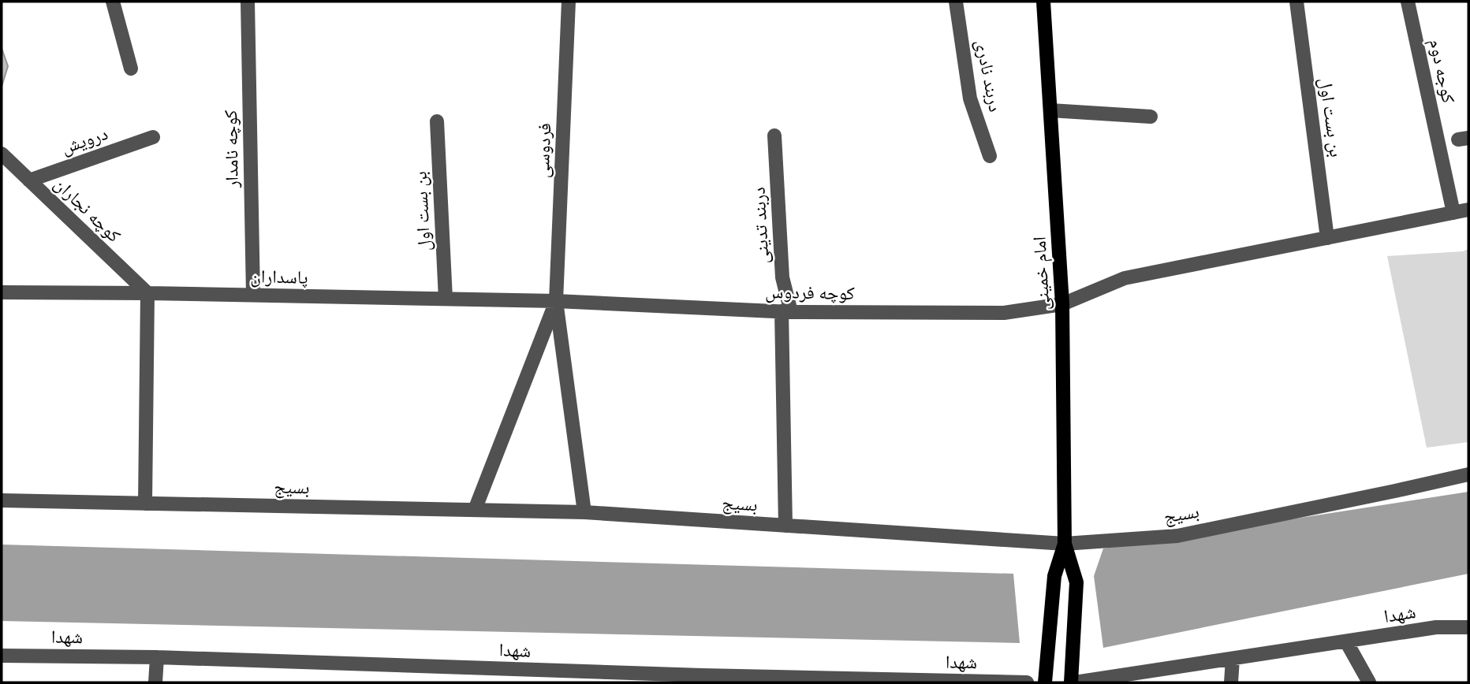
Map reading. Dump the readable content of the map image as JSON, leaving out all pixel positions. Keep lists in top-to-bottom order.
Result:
{
  "streets": {
    "main road": ["امام خمینی"],
    "street": [
      "کوجه دوم",
      "دربند نادری",
      "بن بست اول",
      "درویش",
      "کوچه نامدار",
      "فردوسی",
      "کوچه نجاران",
      "دربند تدینی",
      "پاسداران",
      "کوچه فردوس",
      "بسیج",
      "شهدا"
    ]
  },
  "crossings": [
    ["کوجه دوم", "کوچه فردوس"],
    ["بن بست اول", "پاسداران"],
    ["بن بست اول", "کوچه فردوس"],
    ["درویش", "کوچه نجاران"],
    ["کوچه نامدار", "پاسداران"],
    ["فردوسی", "پاسداران"],
    ["فردوسی", "کوچه فردوس"],
    ["کوچه نجاران", "پاسداران"],
    ["دربند تدینی", "کوچه فردوس"],
    ["دربند تدینی", "بسیج"],
    ["امام خمینی", "کوچه فردوس"],
    ["امام خمینی", "بسیج"],
    ["پاسداران", "کوچه فردوس"]
  ]
}
